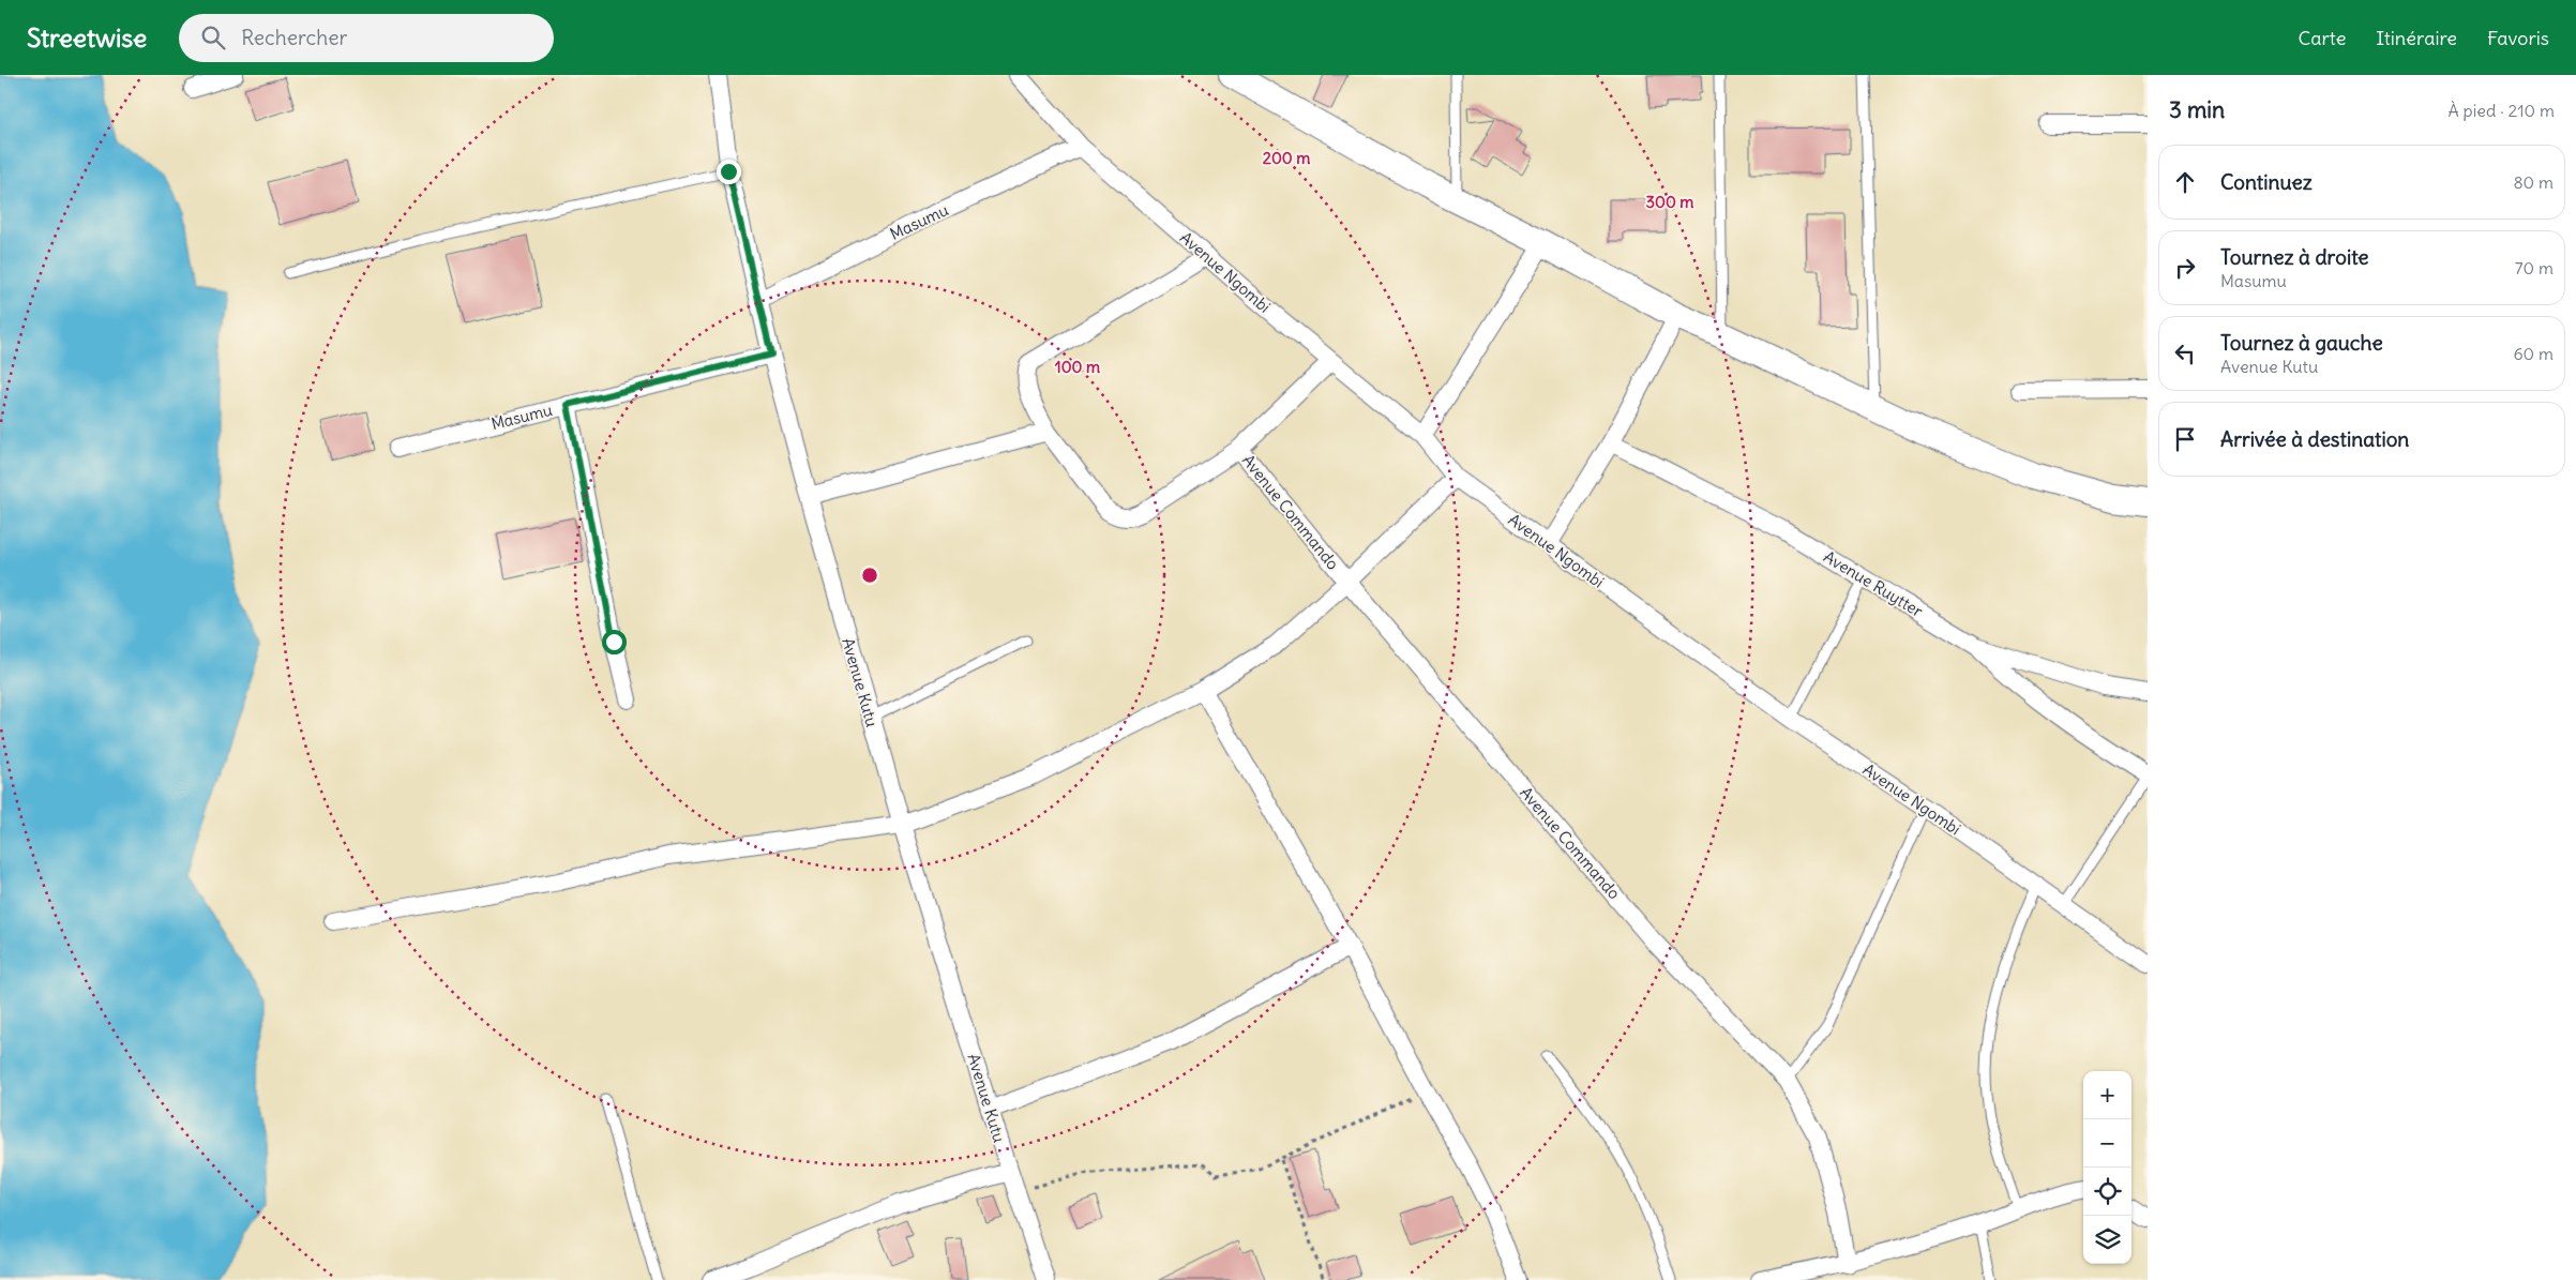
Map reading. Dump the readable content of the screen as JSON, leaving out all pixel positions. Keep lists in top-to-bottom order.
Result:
{
  "streets": {
    "street": [
      "Masumu",
      "Avenue Ngombi",
      "Avenue Commando",
      "Avenue Ruytter",
      "Avenue Kutu"
    ]
  },
  "crossings": [
    ["Masumu", "Avenue Ngombi"],
    ["Masumu", "Avenue Kutu"]
  ],
  "page": {
    "header": "Streetwise",
    "search": "Rechercher",
    "nav": ["Carte", "Itinéraire", "Favoris"],
    "heading": ["3 min", "À pied · 210 m"],
    "list": [
      ["Continuez", "80 m"],
      ["Tournez à droite", "Masumu", "70 m"],
      ["Tournez à gauche", "Avenue Kutu", "60 m"],
      "Arrivée à destination"
    ],
    "map_buttons": ["+", "−"]
  },
  "rings": ["200 m", "300 m", "100 m"]
}
